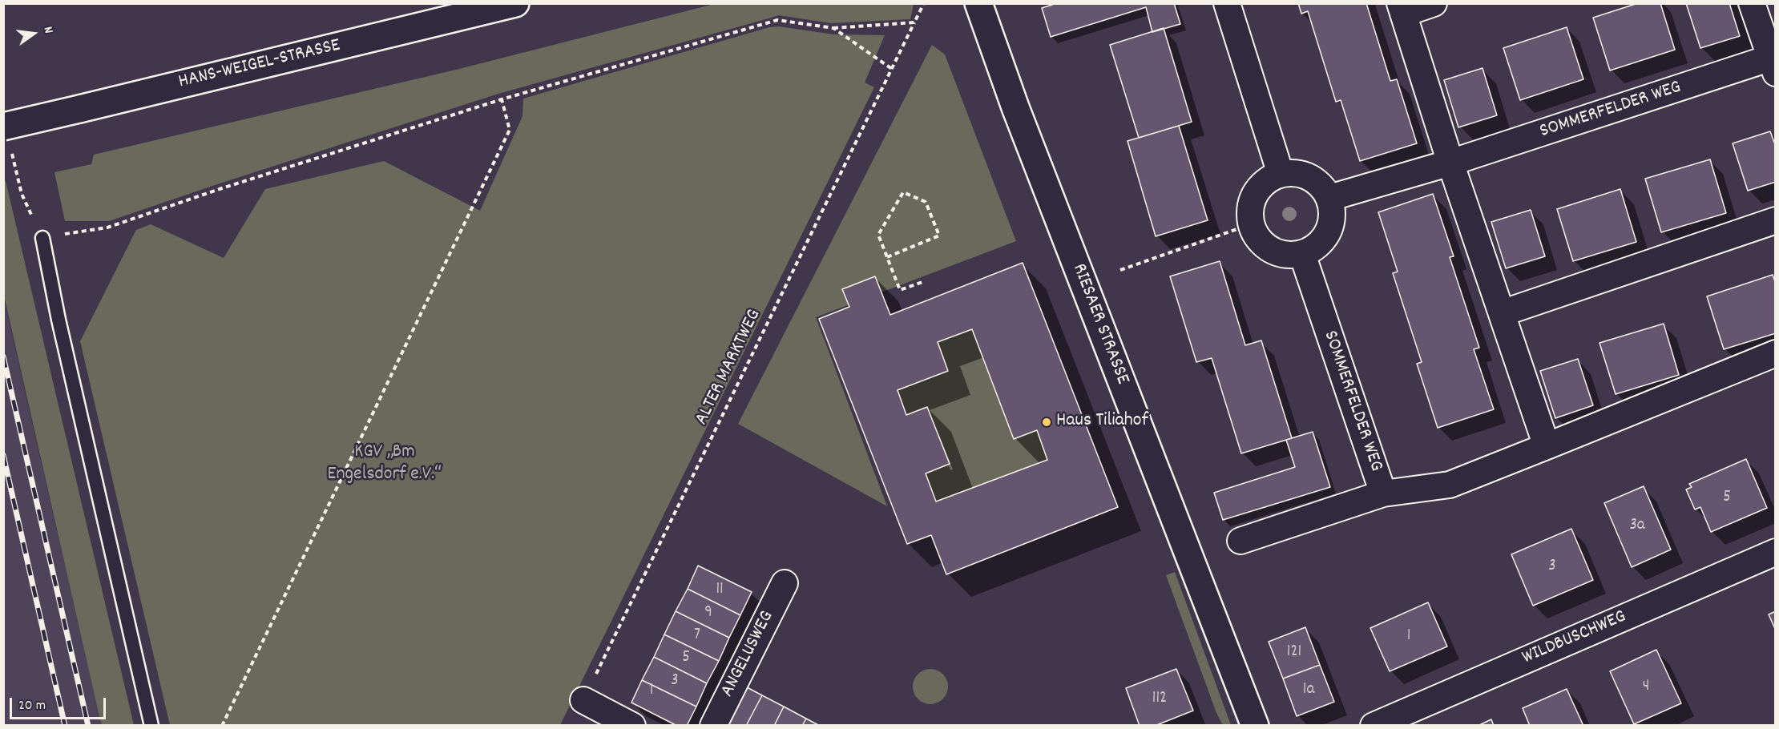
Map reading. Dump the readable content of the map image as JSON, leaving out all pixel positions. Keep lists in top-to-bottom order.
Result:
{
  "streets": {
    "main road": ["HANS-WEIGEL-STRASSE", "RIESAER STRASSE"],
    "street": ["SOMMERFELDER WEG", "WILDBUSCHWEG", "ANGELUSWEG"],
    "path": ["ALTER MARKTWEG"]
  },
  "parks": ["KGV „Bm Engelsdorf e.V.“"],
  "places": ["Haus Tiliahof"],
  "house_numbers": [
    "5",
    "3a",
    "3",
    "11",
    "9",
    "7",
    "1",
    "121",
    "5",
    "3",
    "4",
    "1a",
    "1",
    "112"
  ],
  "scale_bar": "20 m",
  "north": "right"
}
